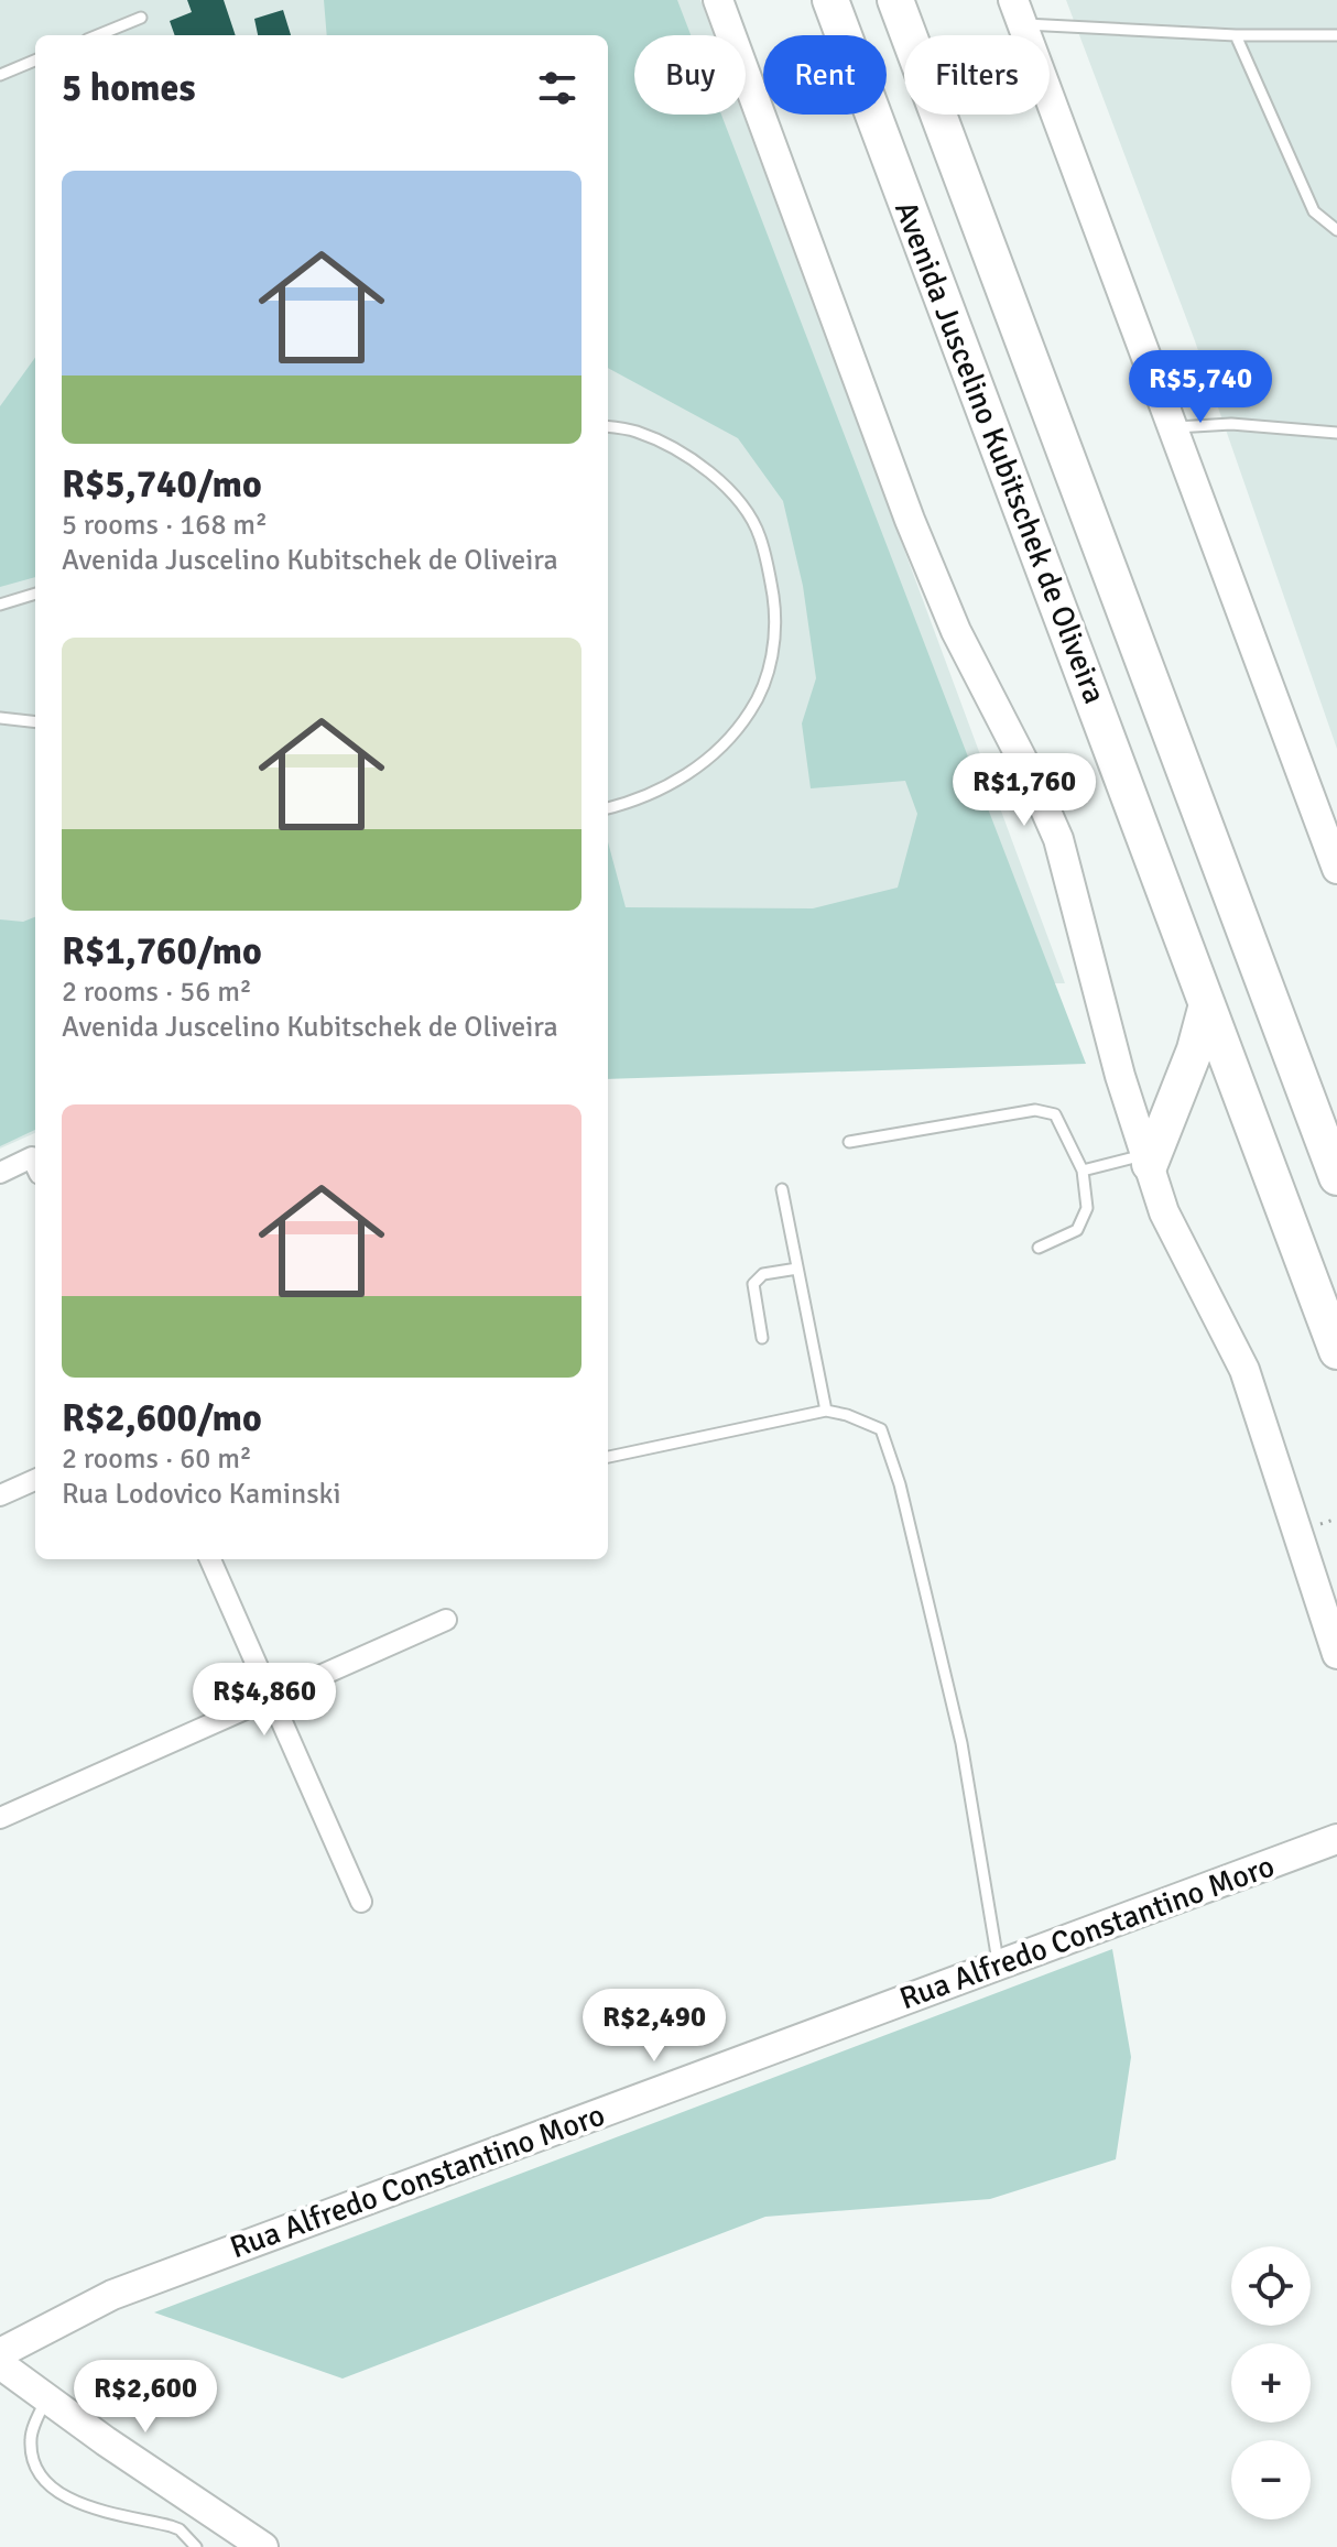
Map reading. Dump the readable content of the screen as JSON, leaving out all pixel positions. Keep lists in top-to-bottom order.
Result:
{
  "streets": {
    "highway": ["Avenida Juscelino Kubitschek de Oliveira"],
    "street": ["Rua Alfredo Constantino Moro"]
  },
  "page": {
    "chip": ["Buy", "Rent", "Filters"],
    "heading": "5 homes",
    "list": [
      {
        "name": "R$5,740/mo",
        "note": "5 rooms · 168 m² · Avenida Juscelino Kubitschek de Oliveira"
      },
      {
        "name": "R$1,760/mo",
        "note": "2 rooms · 56 m² · Avenida Juscelino Kubitschek de Oliveira"
      },
      {
        "name": "R$2,600/mo",
        "note": "2 rooms · 60 m² · Rua Lodovico Kaminski"
      }
    ],
    "price": [
      "R$5,740",
      "R$1,760",
      "R$4,860",
      "R$2,490",
      "R$2,600"
    ],
    "map_buttons": ["+", "−"]
  }
}
